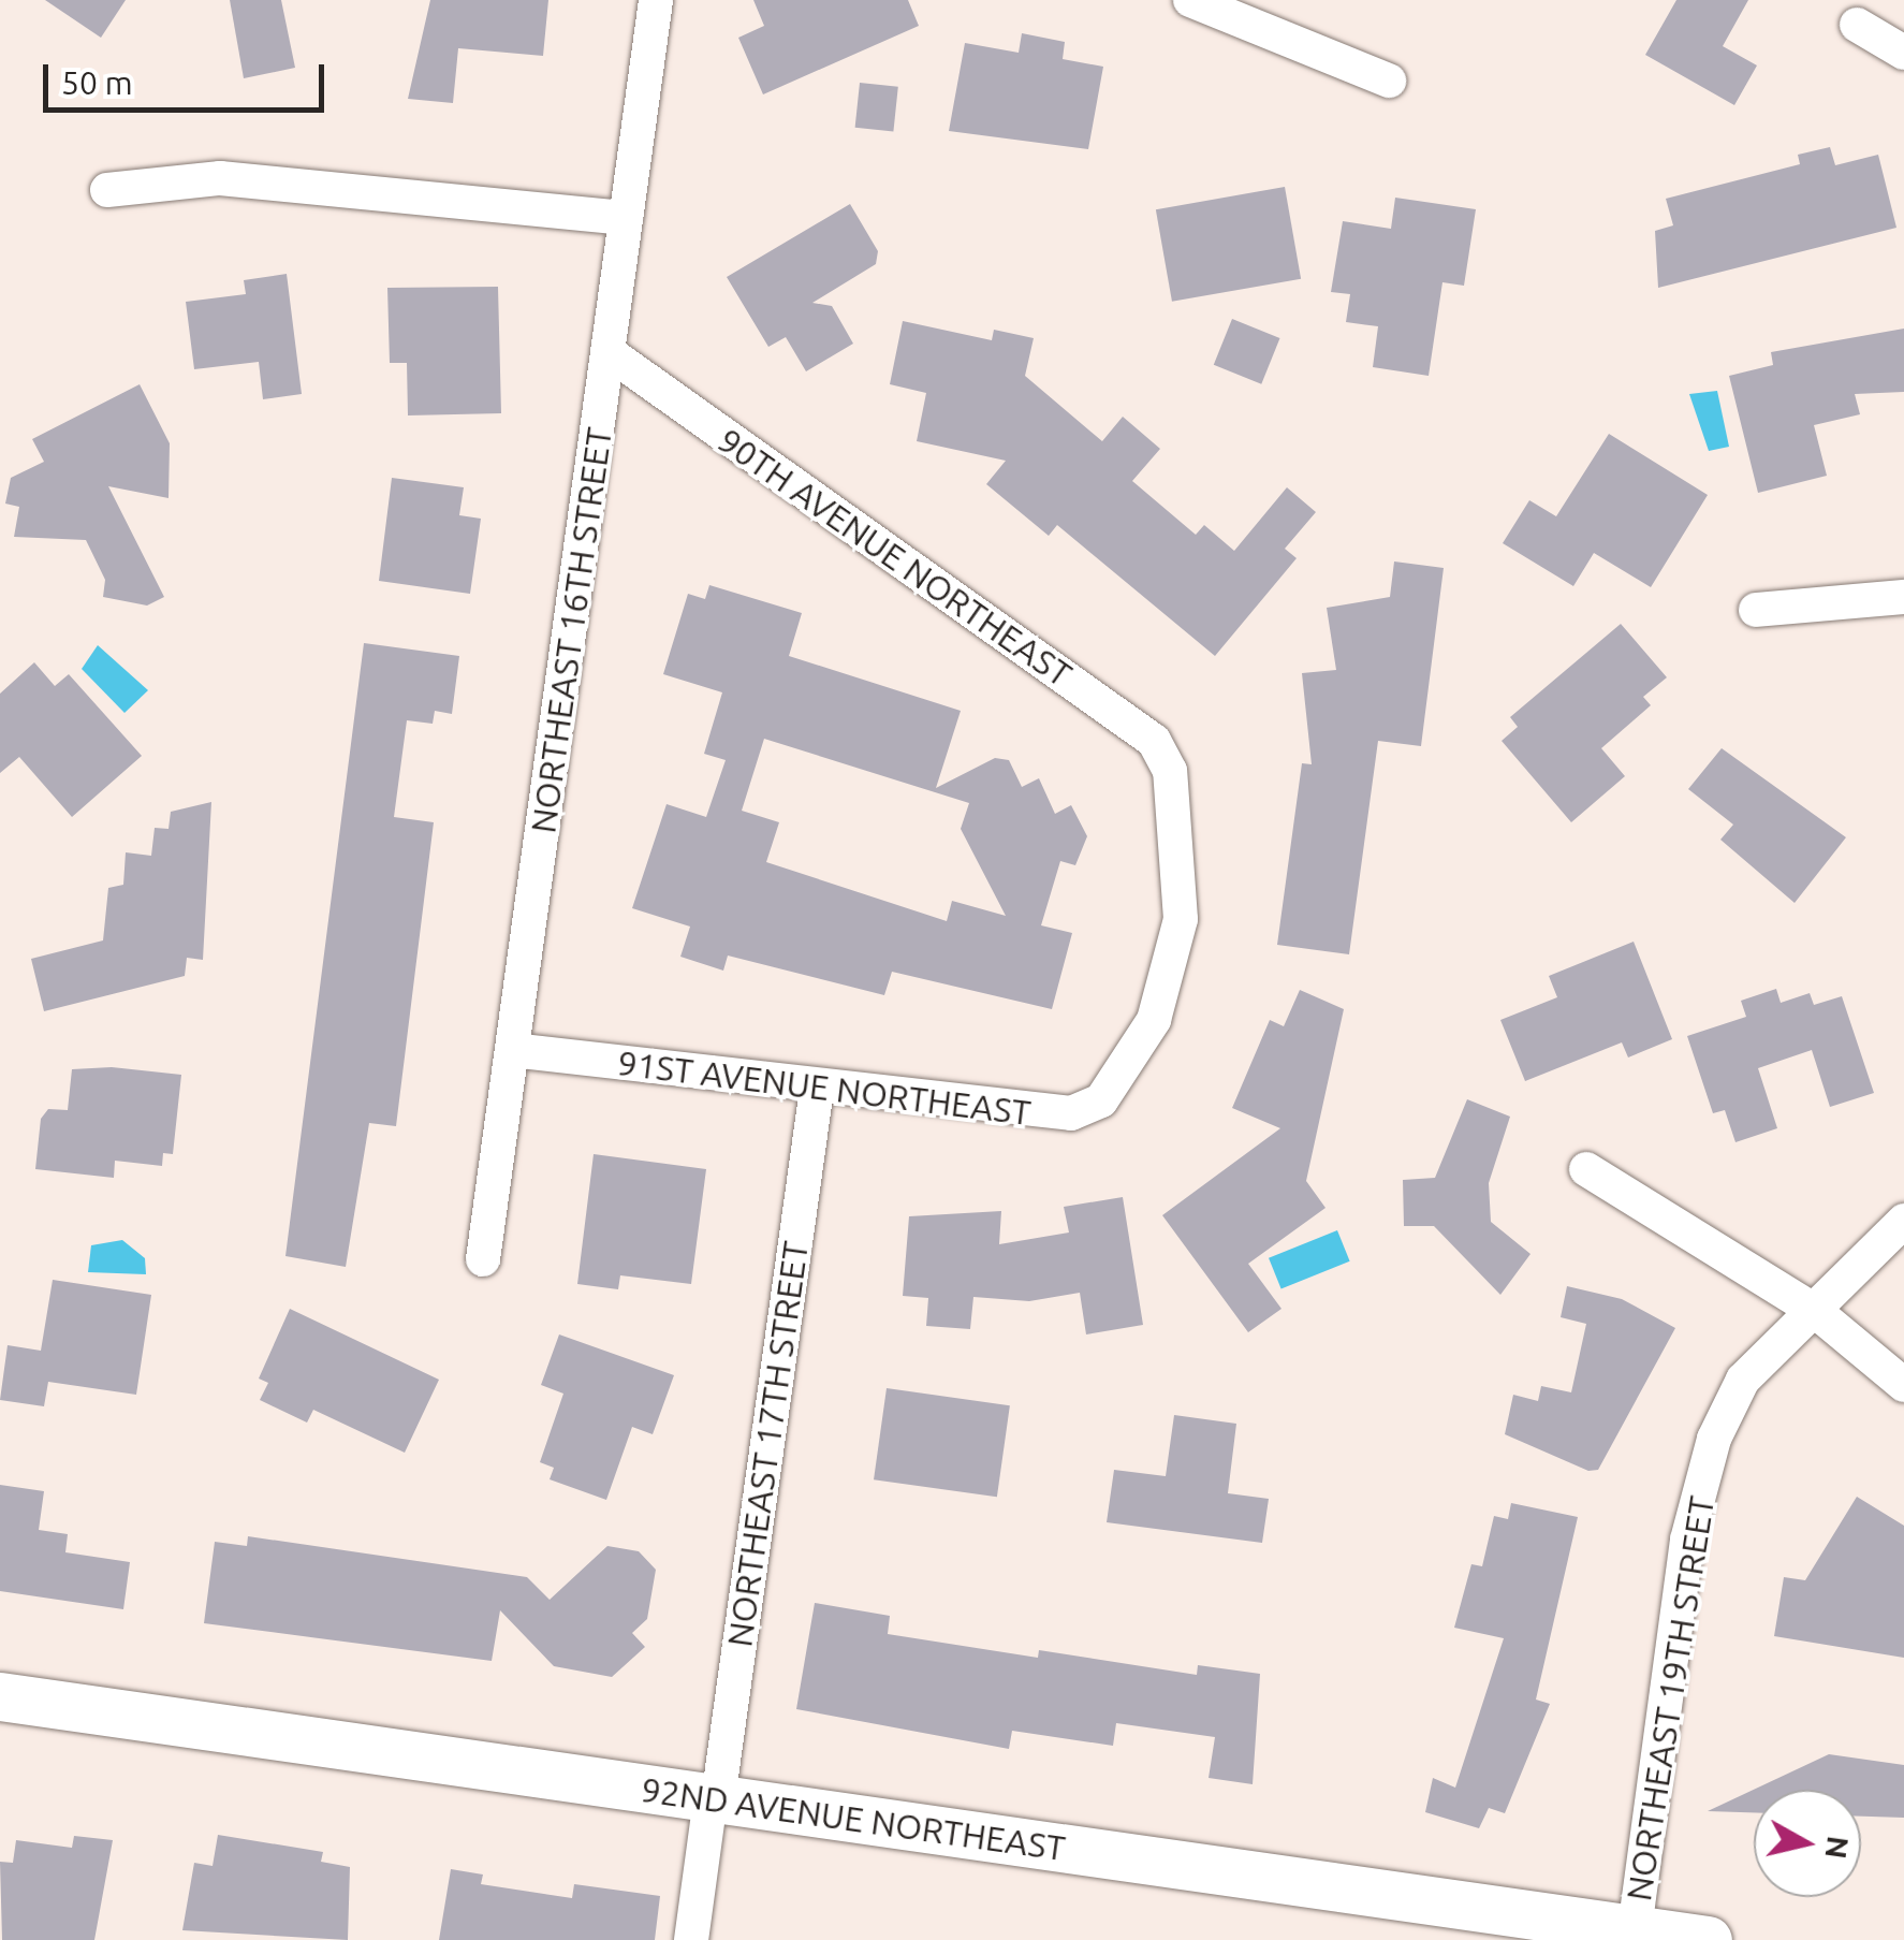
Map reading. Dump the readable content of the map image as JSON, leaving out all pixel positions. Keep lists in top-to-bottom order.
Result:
{
  "streets": {
    "main road": ["92ND AVENUE NORTHEAST"],
    "street": [
      "90TH AVENUE NORTHEAST",
      "NORTHEAST 16TH STREET",
      "91ST AVENUE NORTHEAST",
      "NORTHEAST 17TH STREET",
      "NORTHEAST 19TH STREET"
    ]
  },
  "crossings": [
    ["90TH AVENUE NORTHEAST", "NORTHEAST 16TH STREET"],
    ["90TH AVENUE NORTHEAST", "91ST AVENUE NORTHEAST"],
    ["NORTHEAST 16TH STREET", "91ST AVENUE NORTHEAST"],
    ["91ST AVENUE NORTHEAST", "NORTHEAST 17TH STREET"],
    ["NORTHEAST 17TH STREET", "92ND AVENUE NORTHEAST"],
    ["NORTHEAST 19TH STREET", "92ND AVENUE NORTHEAST"]
  ],
  "scale_bar": "50 m",
  "north": "right"
}
